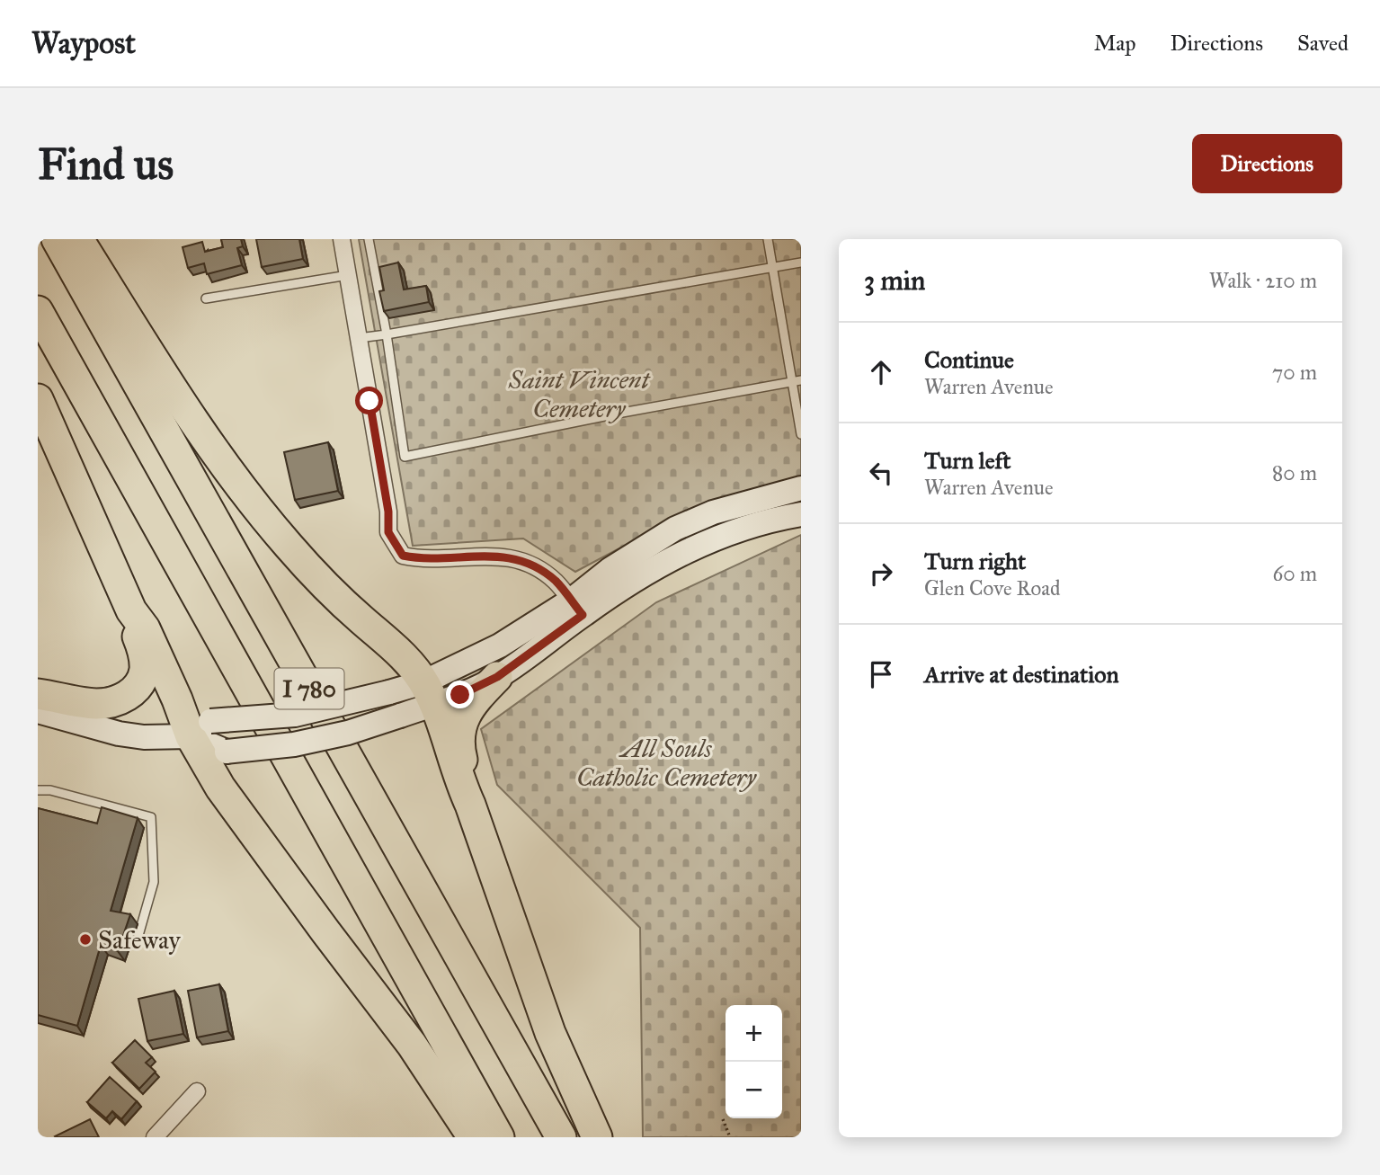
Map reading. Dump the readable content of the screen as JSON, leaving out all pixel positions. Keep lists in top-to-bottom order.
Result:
{
  "streets": {
    "highway": ["I 780"]
  },
  "parks": ["Saint Vincent Cemetery", "All Souls Catholic Cemetery"],
  "places": ["Safeway"],
  "page": {
    "header": "Waypost",
    "nav": ["Map", "Directions", "Saved"],
    "buttons": "Directions",
    "title": "Find us",
    "heading": ["3 min", "Walk · 210 m"],
    "list": [
      ["Continue", "Warren Avenue", "70 m"],
      ["Turn left", "Warren Avenue", "80 m"],
      ["Turn right", "Glen Cove Road", "60 m"],
      "Arrive at destination"
    ],
    "map_buttons": ["+", "−"]
  }
}
